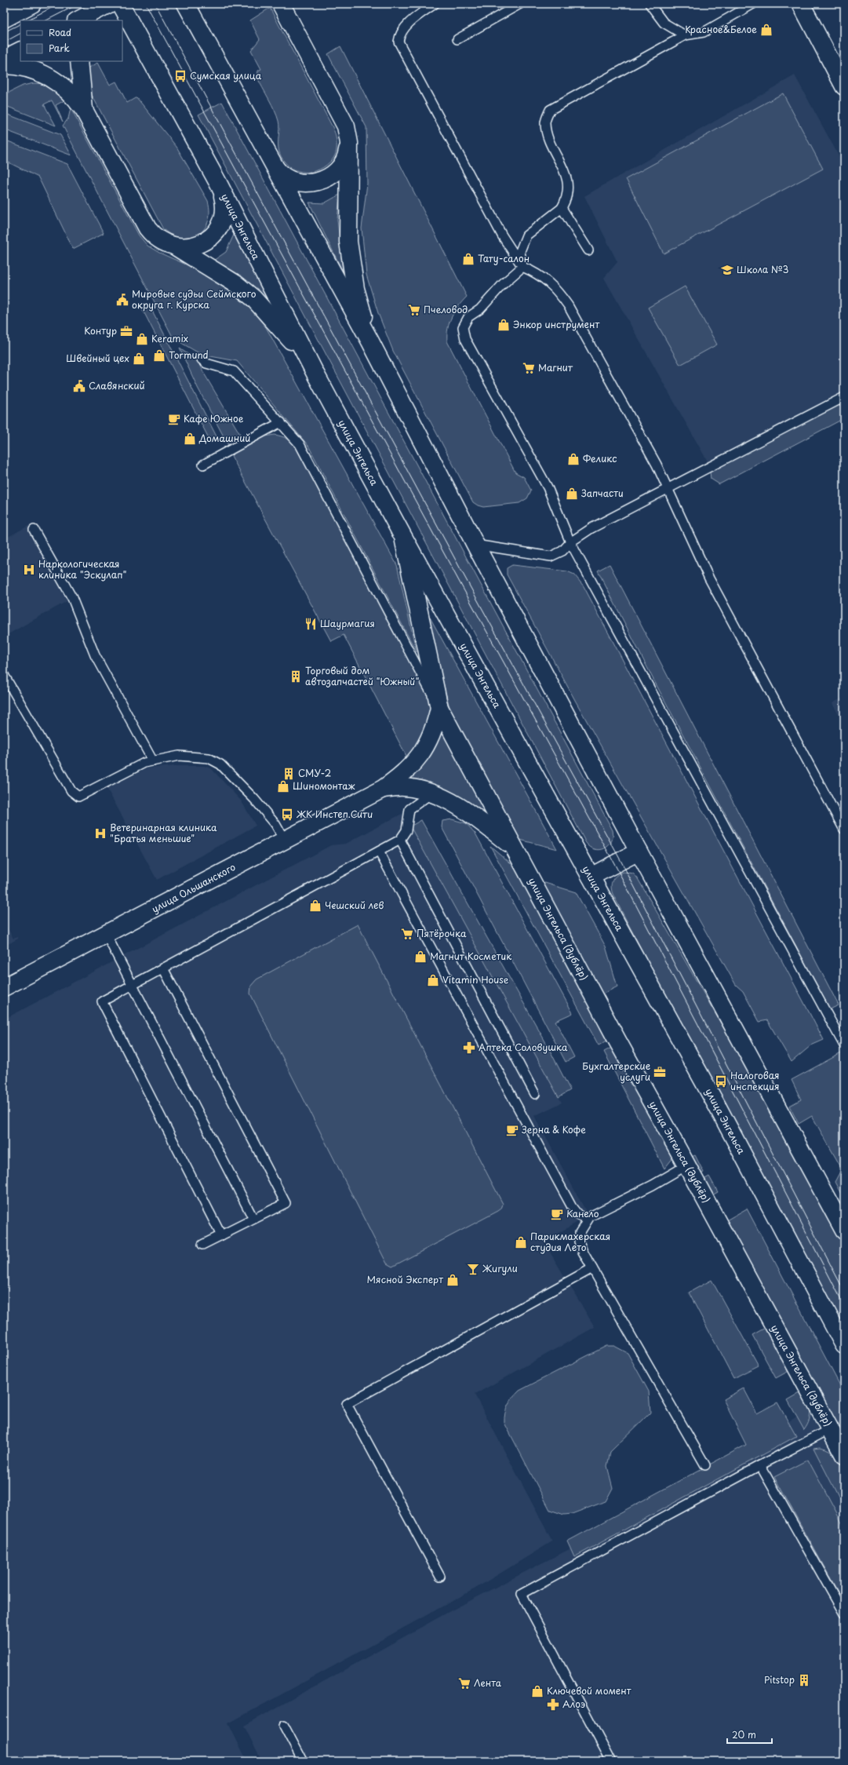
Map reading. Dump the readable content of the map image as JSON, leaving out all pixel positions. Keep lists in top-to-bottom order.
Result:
{
  "streets": {
    "main road": ["улица Энгельса", "улица Ольшанского", "улица Энгельса (дублёр)"]
  },
  "places": {
    "shop": [
      "Красное&Белое",
      "Тату-салон",
      "Энкор инструмент",
      "Keramix",
      "Tormund",
      "Швейный цех",
      "Домашний",
      "Феликс",
      "Запчасти",
      "Шиномонтаж",
      "Чешский лев",
      "Магнит Косметик",
      "Vitamin House",
      "Парикмаxерская студия Лето",
      "Мясной Эксперт",
      "Ключевой момент"
    ],
    "bus stop": ["Сумская улица", "ЖК Инстеп.Сити", "Налоговая инспекция"],
    "school or university": ["Школа №3"],
    "public building": ["Мировые судьи Сеймского округа г. Курска", "Славянский"],
    "supermarket": [
      "Пчеловод",
      "Магнит",
      "Пятёрочка",
      "Лента"
    ],
    "office": ["Контур", "Бухгалтерские услуги"],
    "cafe": ["Кафе Южное", "Зерна & Кофе", "Канело"],
    "hospital": ["Наркологическая клиника \"Эскулап\"", "Ветеринарная клиника \"Братья меньшие\""],
    "restaurant": ["Шаурмагия"],
    "building": ["Торговый дом автозапчастей \"Южный\"", "СМУ-2", "Pitstop"],
    "pharmacy": ["Аптека Соловушка", "Алоэ"],
    "bar": ["Жигули"]
  },
  "legend": ["Road", "Park"],
  "scale_bar": "20 m"
}
